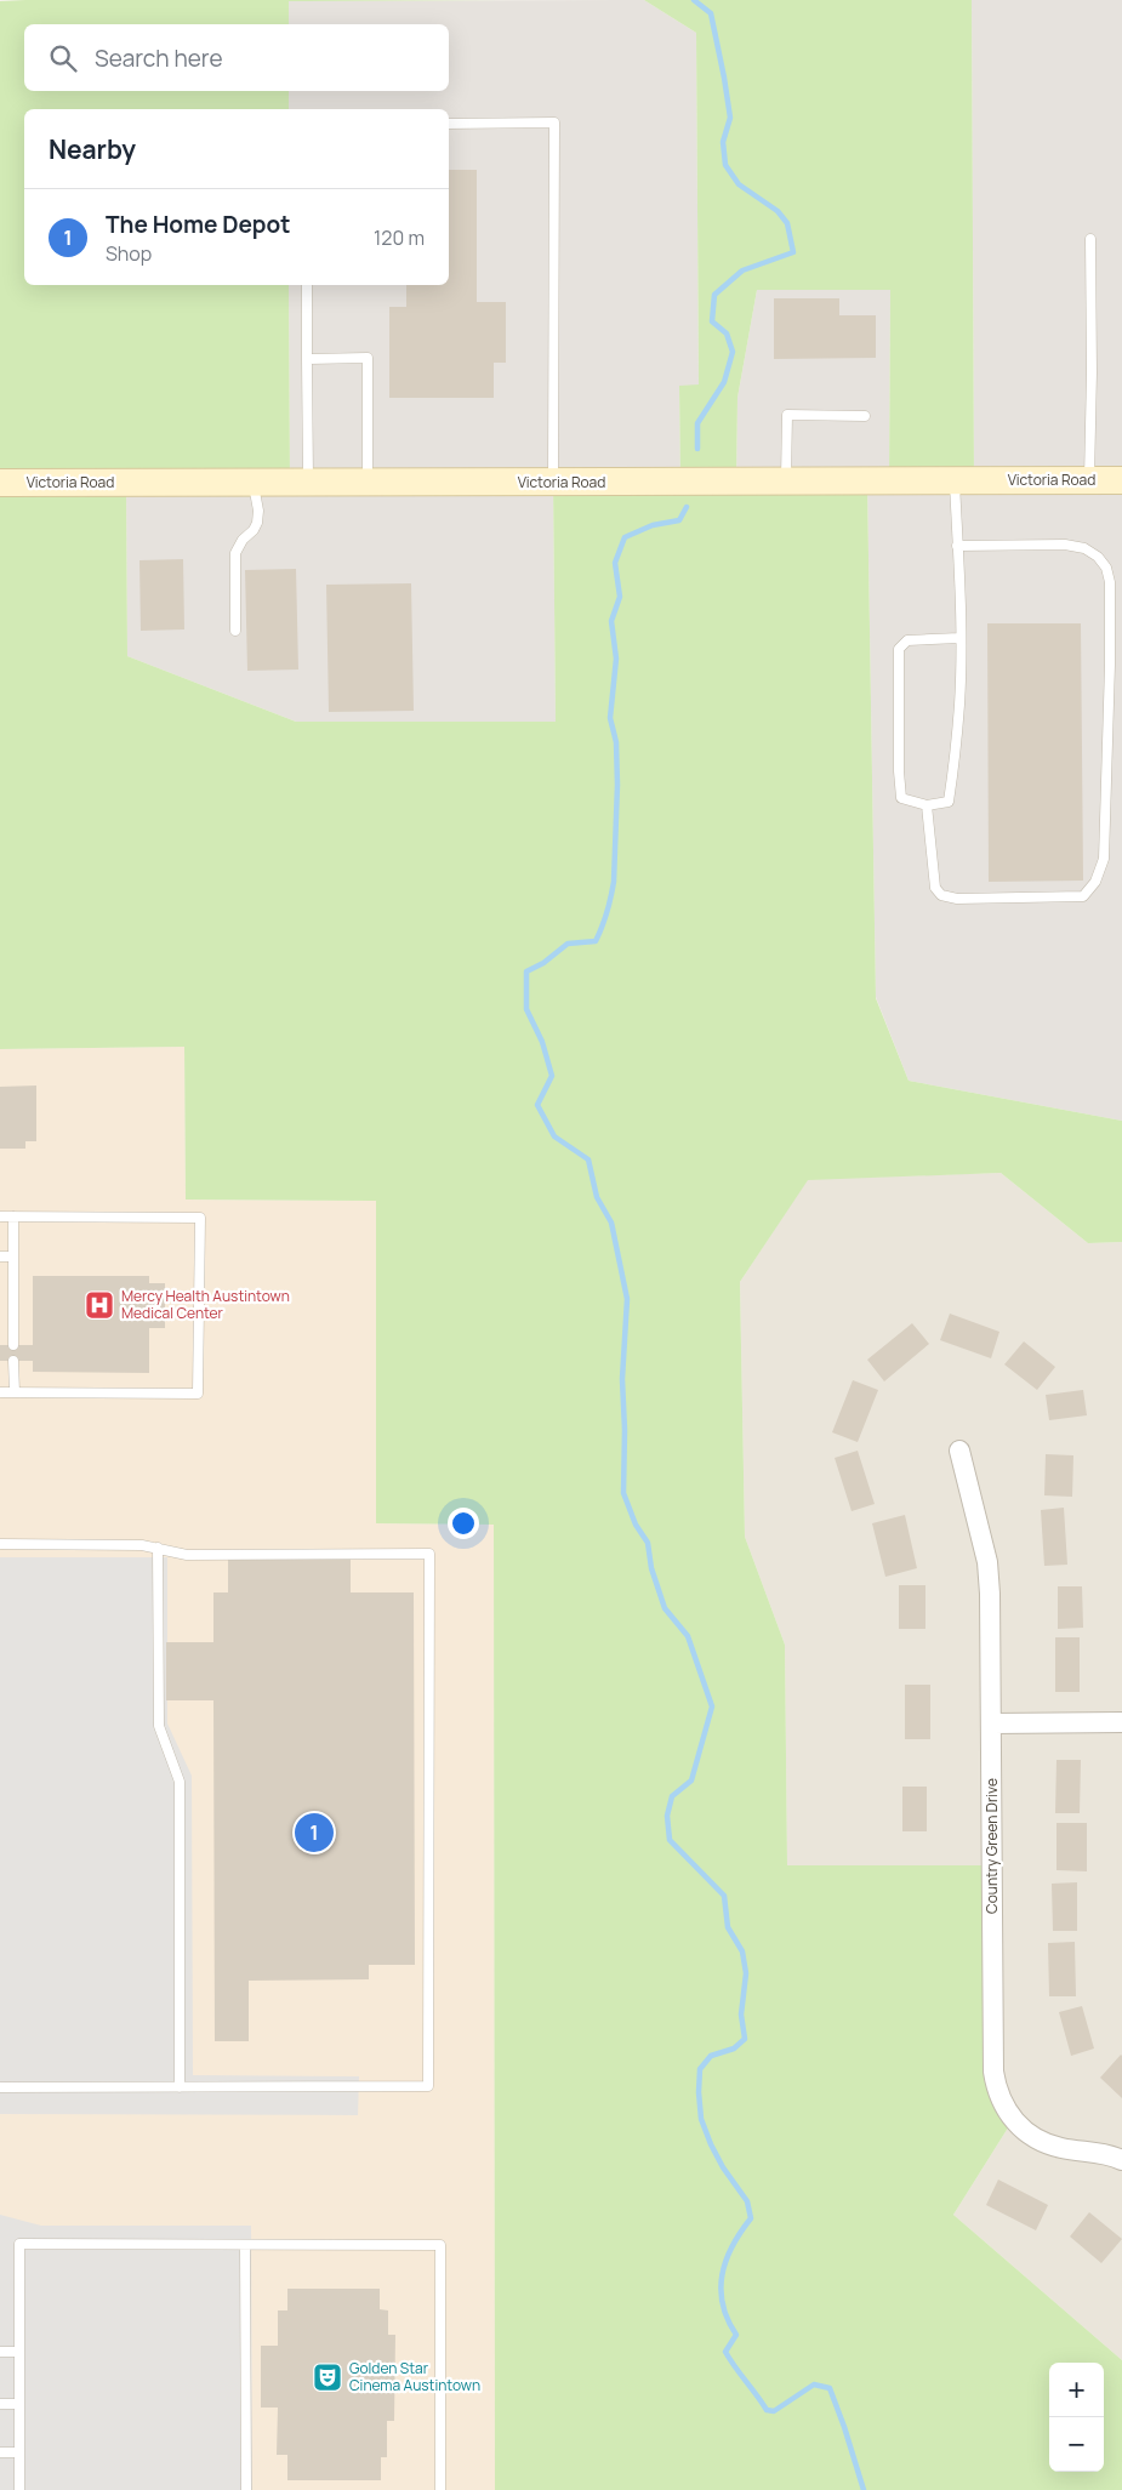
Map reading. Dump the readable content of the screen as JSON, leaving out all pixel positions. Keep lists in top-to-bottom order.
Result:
{
  "streets": {
    "street": ["Victoria Road", "Country Green Drive"]
  },
  "places": {
    "hospital": ["Mercy Health Austintown Medical Center"],
    "theatre": ["Golden Star Cinema Austintown"]
  },
  "page": {
    "search": "Search here",
    "heading": "Nearby",
    "list": [
      {
        "mark": "1",
        "name": "The Home Depot",
        "note": "Shop",
        "value": "120 m"
      }
    ],
    "pins": "1",
    "map_buttons": ["+", "−"]
  }
}
